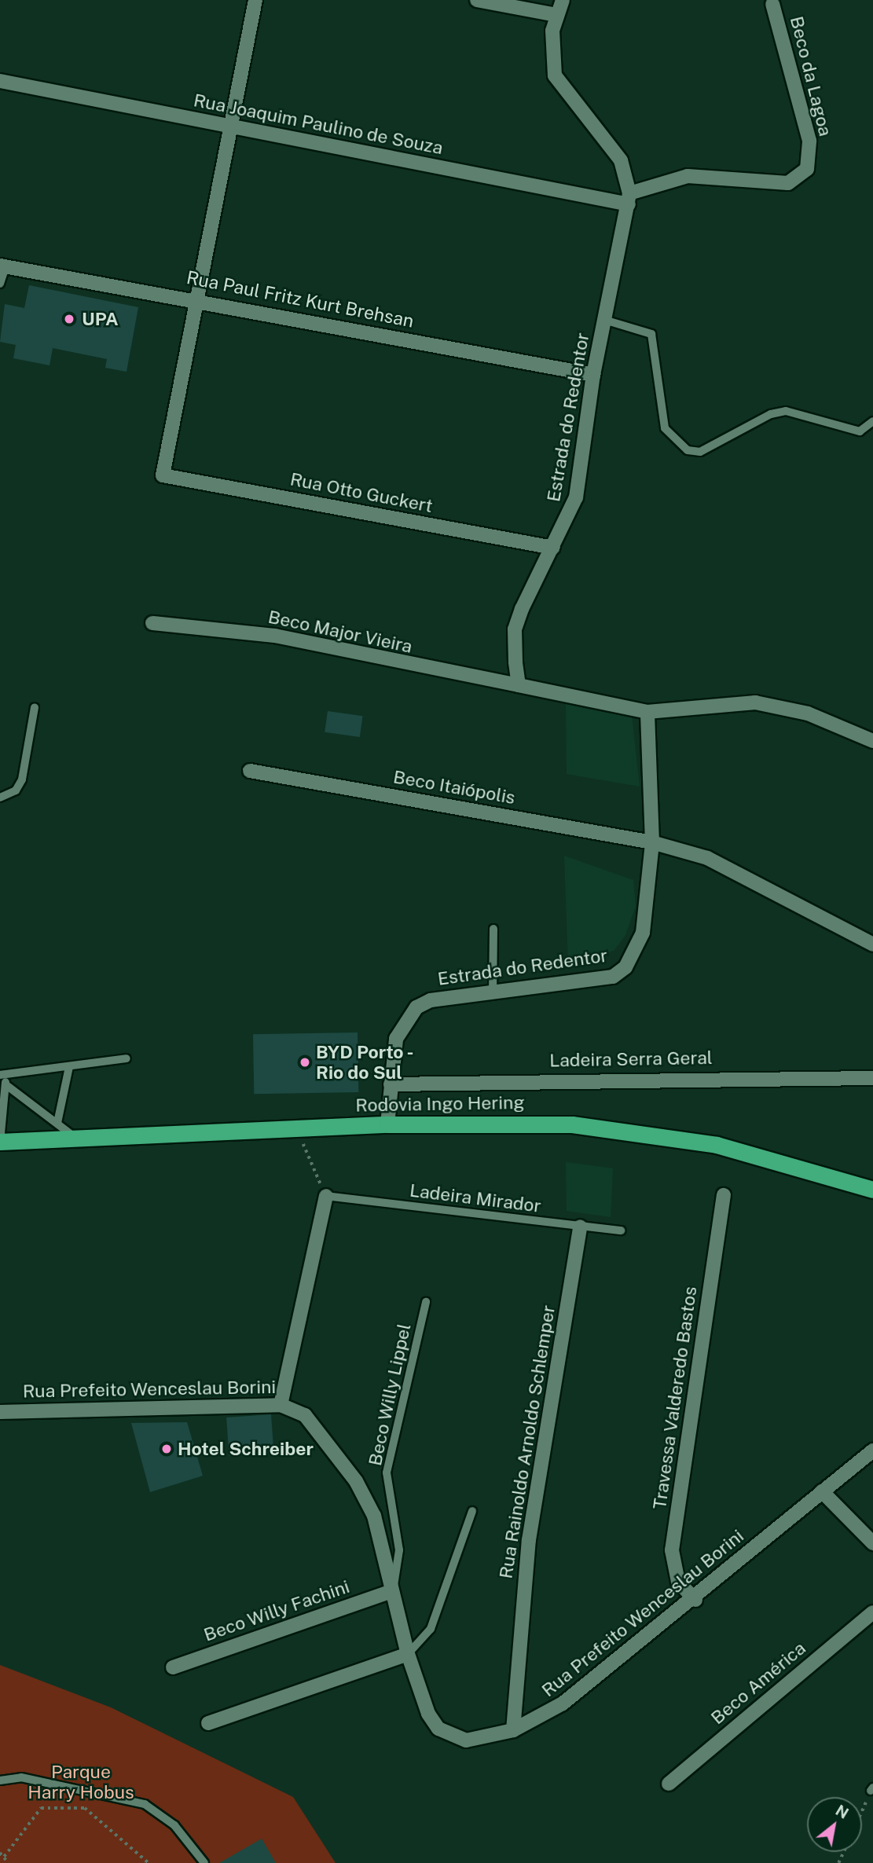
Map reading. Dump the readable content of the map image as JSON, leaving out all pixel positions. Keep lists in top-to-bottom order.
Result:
{
  "streets": {
    "highway": ["Rodovia Ingo Hering"],
    "street": [
      "Beco da Lagoa",
      "Rua Joaquim Paulino de Souza",
      "Rua Paul Fritz Kurt Brehsan",
      "Estrada do Redentor",
      "Rua Otto Guckert",
      "Beco Major Vieira",
      "Beco Itaiópolis",
      "Ladeira Serra Geral",
      "Rua Prefeito Wenceslau Borini",
      "Travessa Valderedo Bastos",
      "Rua Rainoldo Arnoldo Schlemper",
      "Beco Willy Fachini",
      "Beco América"
    ],
    "lane": ["Ladeira Mirador", "Beco Willy Lippel"]
  },
  "crossings": [
    ["Beco da Lagoa", "Rua Joaquim Paulino de Souza"],
    ["Beco da Lagoa", "Estrada do Redentor"],
    ["Rua Joaquim Paulino de Souza", "Estrada do Redentor"],
    ["Rua Paul Fritz Kurt Brehsan", "Estrada do Redentor"],
    ["Rua Paul Fritz Kurt Brehsan", "Rua Otto Guckert"],
    ["Estrada do Redentor", "Rua Otto Guckert"],
    ["Estrada do Redentor", "Beco Major Vieira"],
    ["Estrada do Redentor", "Beco Itaiópolis"],
    ["Estrada do Redentor", "Ladeira Serra Geral"],
    ["Estrada do Redentor", "Rodovia Ingo Hering"],
    ["Ladeira Mirador", "Rua Rainoldo Arnoldo Schlemper"],
    ["Rua Prefeito Wenceslau Borini", "Beco Willy Lippel"],
    ["Rua Prefeito Wenceslau Borini", "Travessa Valderedo Bastos"],
    ["Rua Prefeito Wenceslau Borini", "Rua Rainoldo Arnoldo Schlemper"],
    ["Rua Prefeito Wenceslau Borini", "Beco Willy Fachini"],
    ["Beco Willy Lippel", "Beco Willy Fachini"]
  ],
  "parks": ["Parque Harry Hobus"],
  "places": ["UPA", "BYD Porto - Rio do Sul", "Hotel Schreiber"],
  "north": "top right"
}
